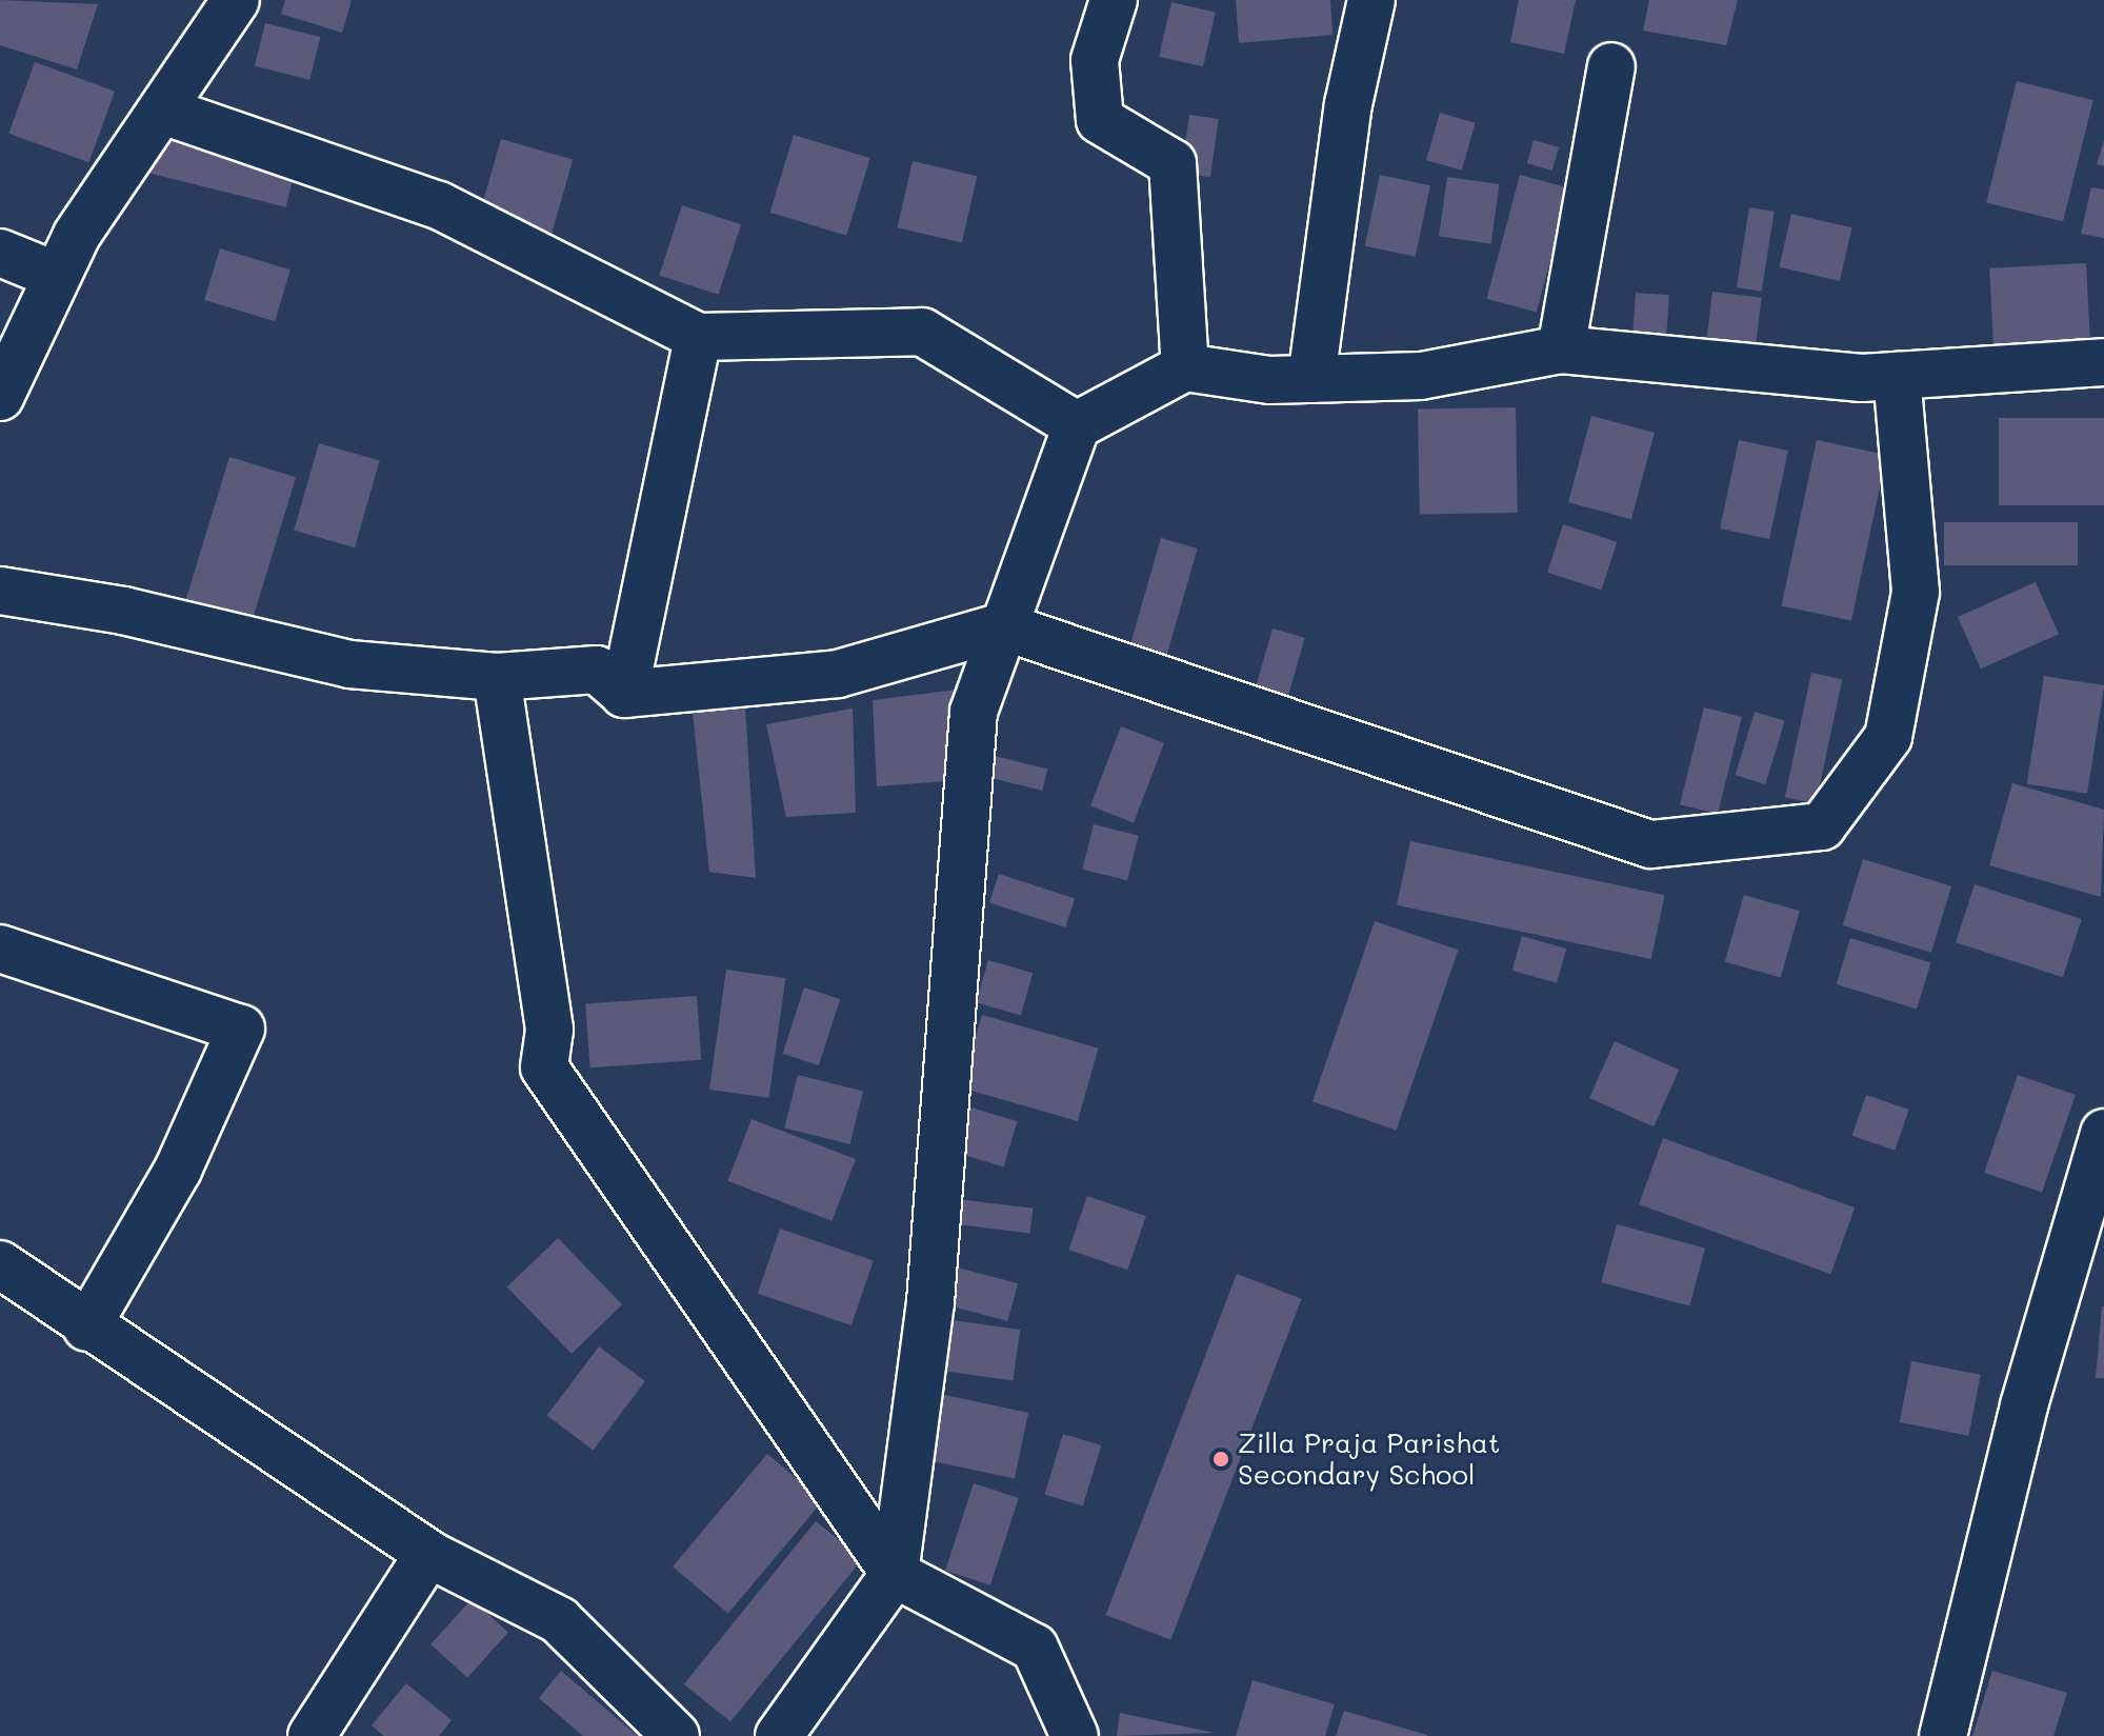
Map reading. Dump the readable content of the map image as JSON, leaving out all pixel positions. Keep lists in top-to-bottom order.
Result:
{
  "places": ["Zilla Praja Parishat Secondary School"]
}
